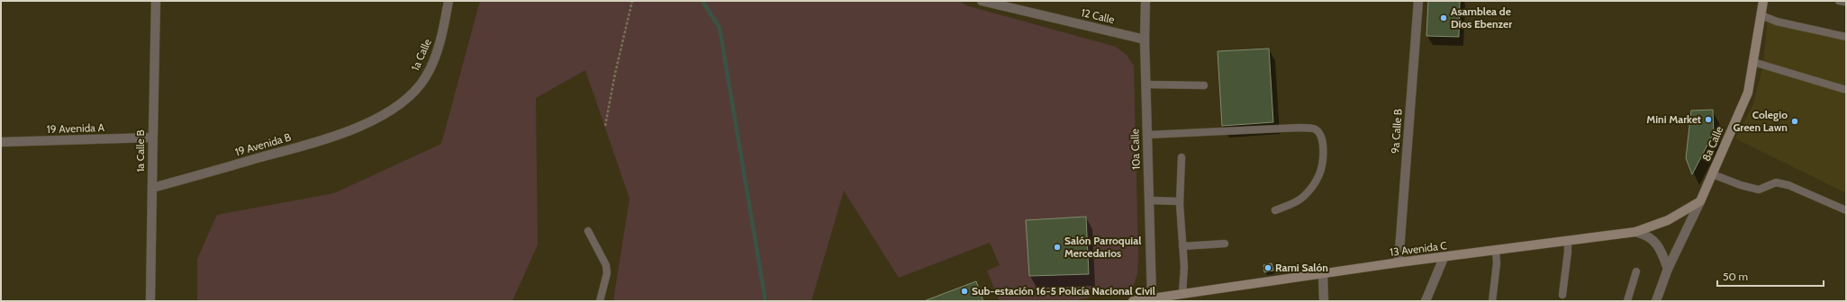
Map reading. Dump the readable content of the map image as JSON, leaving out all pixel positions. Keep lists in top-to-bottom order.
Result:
{
  "streets": {
    "street": [
      "12 Calle",
      "1a Calle",
      "19 Avenida A",
      "9a Calle B",
      "8a Calle",
      "19 Avenida B",
      "10a Calle",
      "1a Calle B",
      "13 Avenida C"
    ]
  },
  "crossings": [
    ["12 Calle", "10a Calle"],
    ["1a Calle", "19 Avenida B"],
    ["19 Avenida A", "1a Calle B"],
    ["9a Calle B", "13 Avenida C"],
    ["8a Calle", "13 Avenida C"],
    ["19 Avenida B", "1a Calle B"],
    ["10a Calle", "13 Avenida C"]
  ],
  "places": [
    "Asamblea de Dios Ebenzer",
    "Mini Market",
    "Colegio Green Lawn",
    "Salón Parroquial Mercedarios",
    "Rami Salón",
    "Sub-estación 16-5 Policía Nacional Civil"
  ],
  "scale_bar": "50 m"
}
